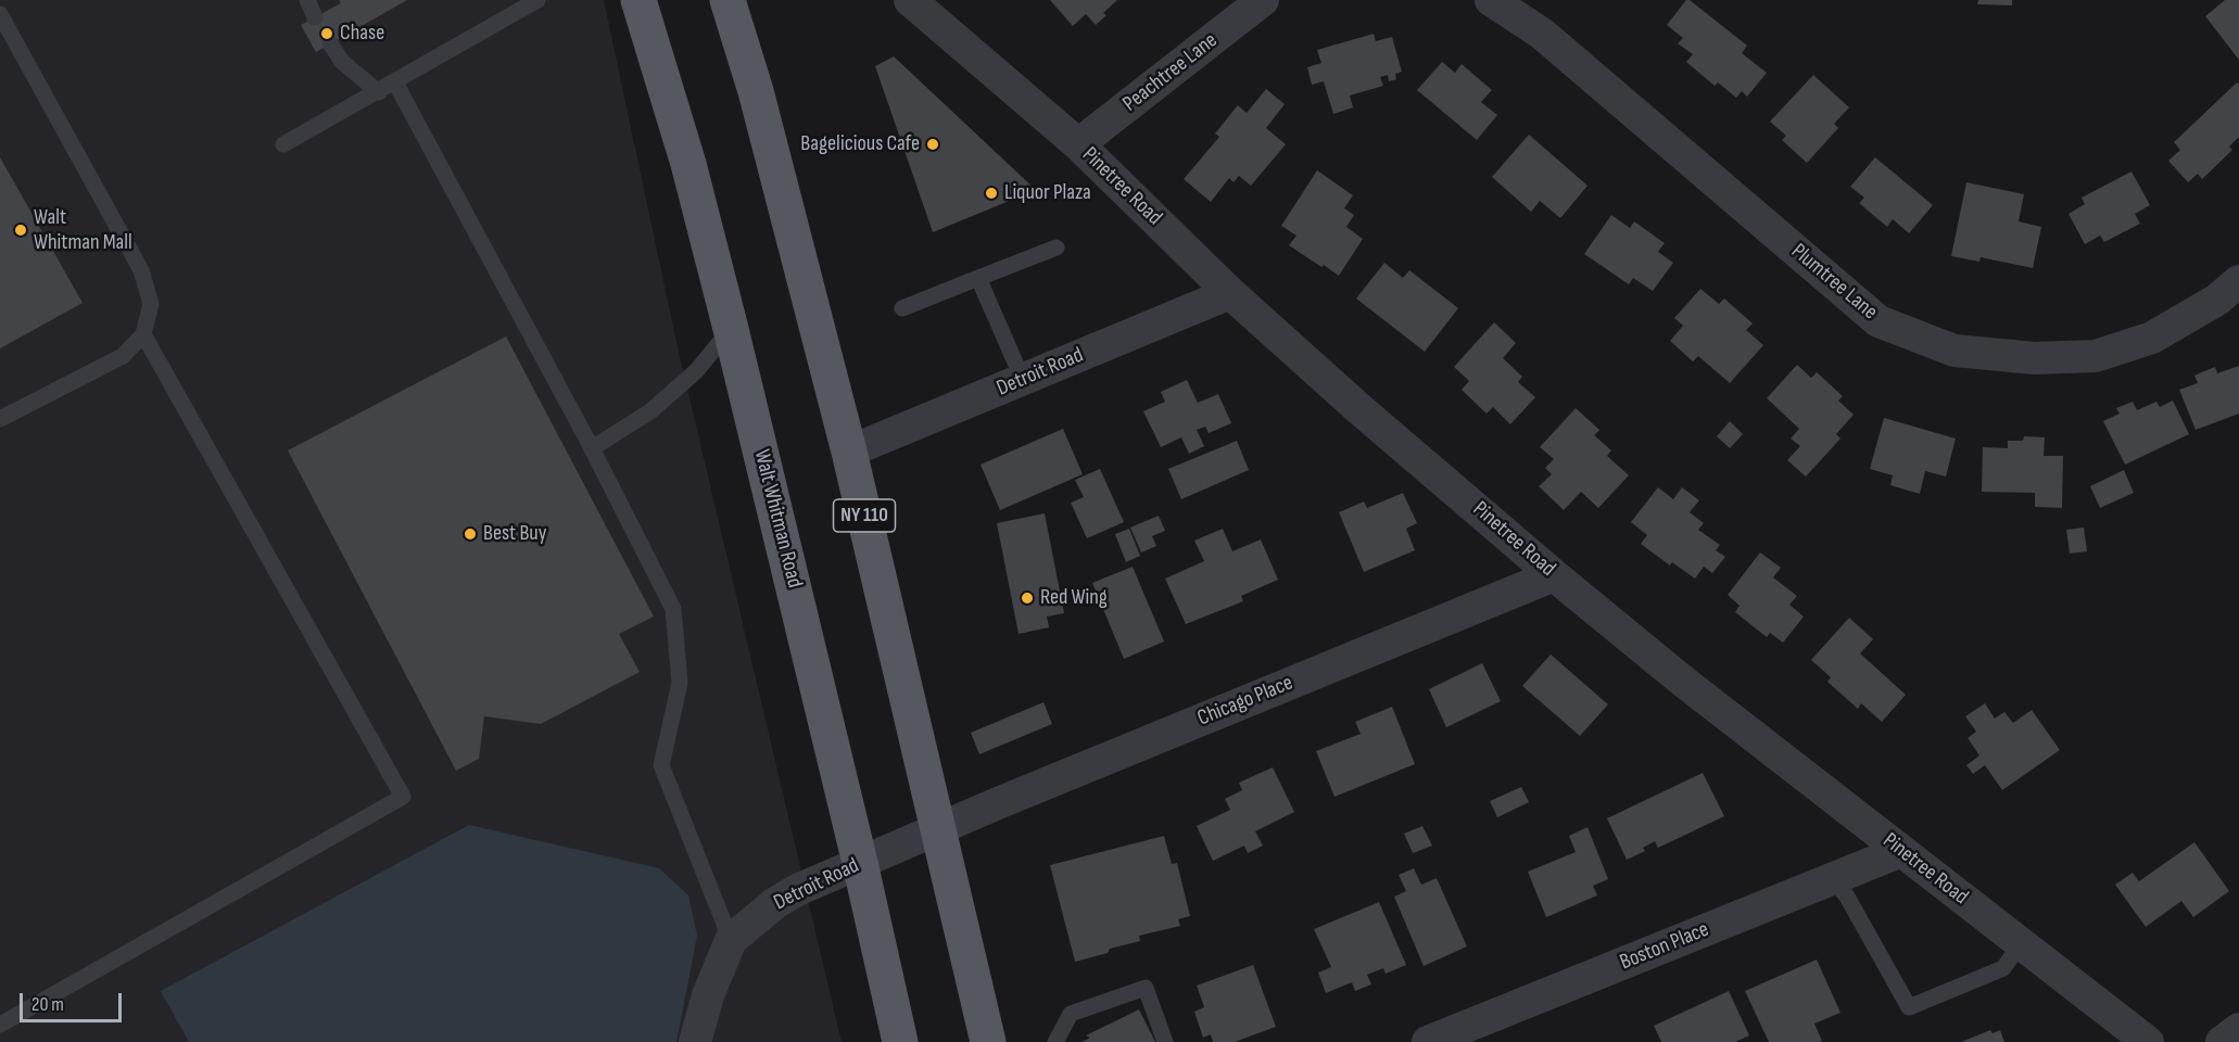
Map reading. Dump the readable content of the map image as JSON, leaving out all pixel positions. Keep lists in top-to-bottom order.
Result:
{
  "streets": {
    "main road": ["NY 110", "Walt Whitman Road"],
    "street": [
      "Peachtree Lane",
      "Pinetree Road",
      "Plumtree Lane",
      "Detroit Road",
      "Chicago Place",
      "Boston Place"
    ]
  },
  "crossings": [
    ["Peachtree Lane", "Pinetree Road"],
    ["Pinetree Road", "Detroit Road"],
    ["Pinetree Road", "Chicago Place"],
    ["Pinetree Road", "Boston Place"],
    ["Detroit Road", "NY 110"],
    ["Detroit Road", "Walt Whitman Road"],
    ["Detroit Road", "Chicago Place"],
    ["NY 110", "Chicago Place"]
  ],
  "places": [
    "Chase",
    "Bagelicious Cafe",
    "Liquor Plaza",
    "Walt Whitman Mall",
    "Best Buy",
    "Red Wing"
  ],
  "scale_bar": "20 m"
}
